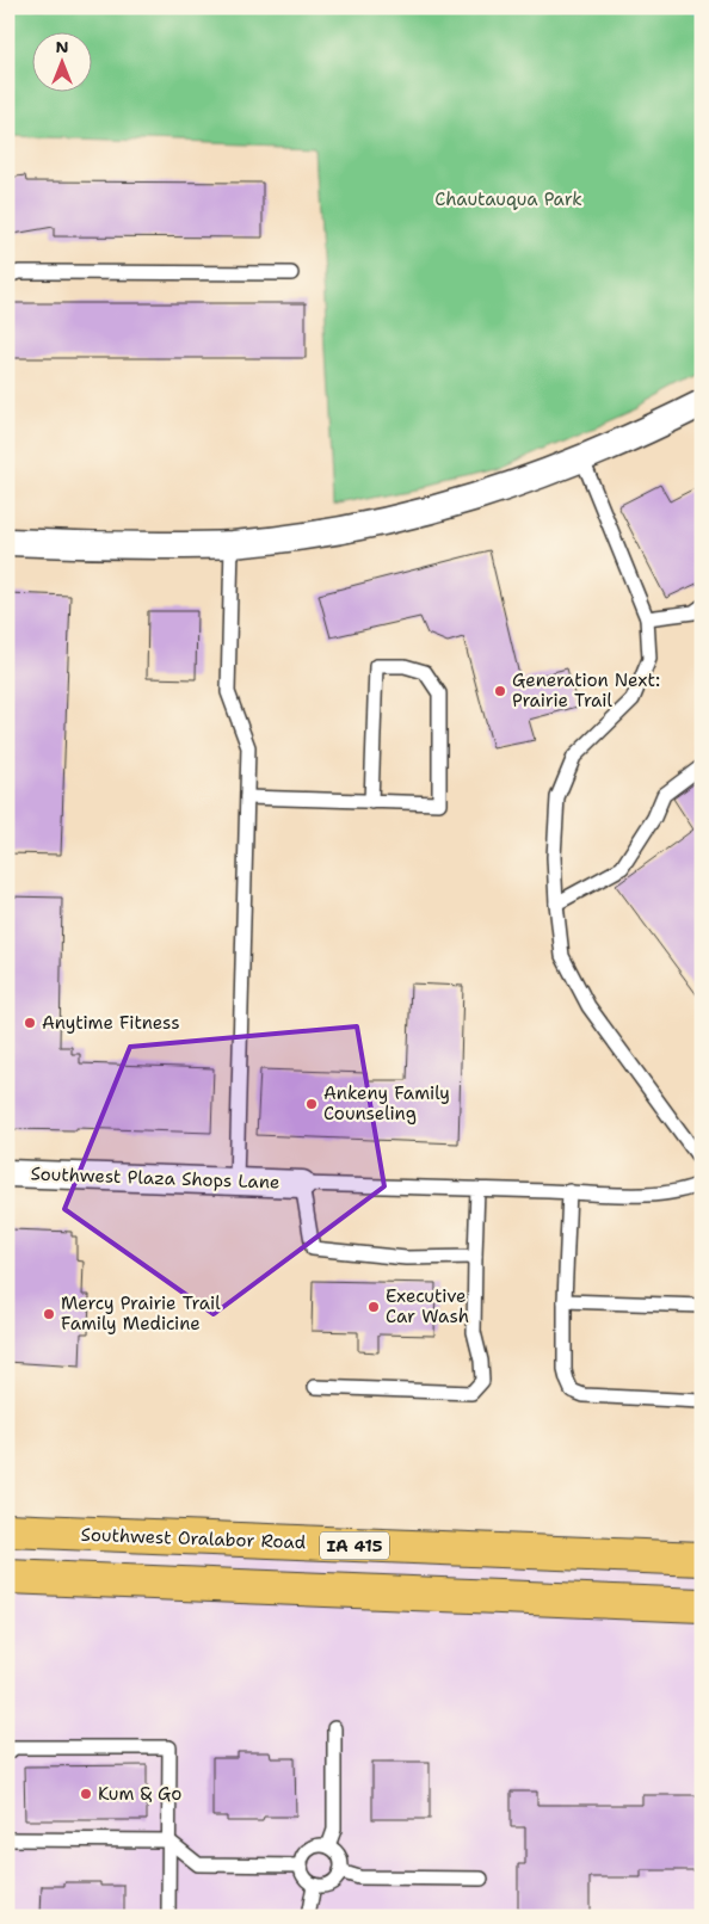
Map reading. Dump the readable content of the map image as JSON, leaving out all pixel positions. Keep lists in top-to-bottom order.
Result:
{
  "streets": {
    "main road": ["Southwest Oralabor Road", "IA 415"],
    "street": ["Southwest Plaza Shops Lane"]
  },
  "parks": ["Chautauqua Park"],
  "places": [
    "Generation Next: Prairie Trail",
    "Anytime Fitness",
    "Ankeny Family Counseling",
    "Executive Car Wash",
    "Mercy Prairie Trail Family Medicine",
    "Kum & Go"
  ],
  "north": "top"
}
